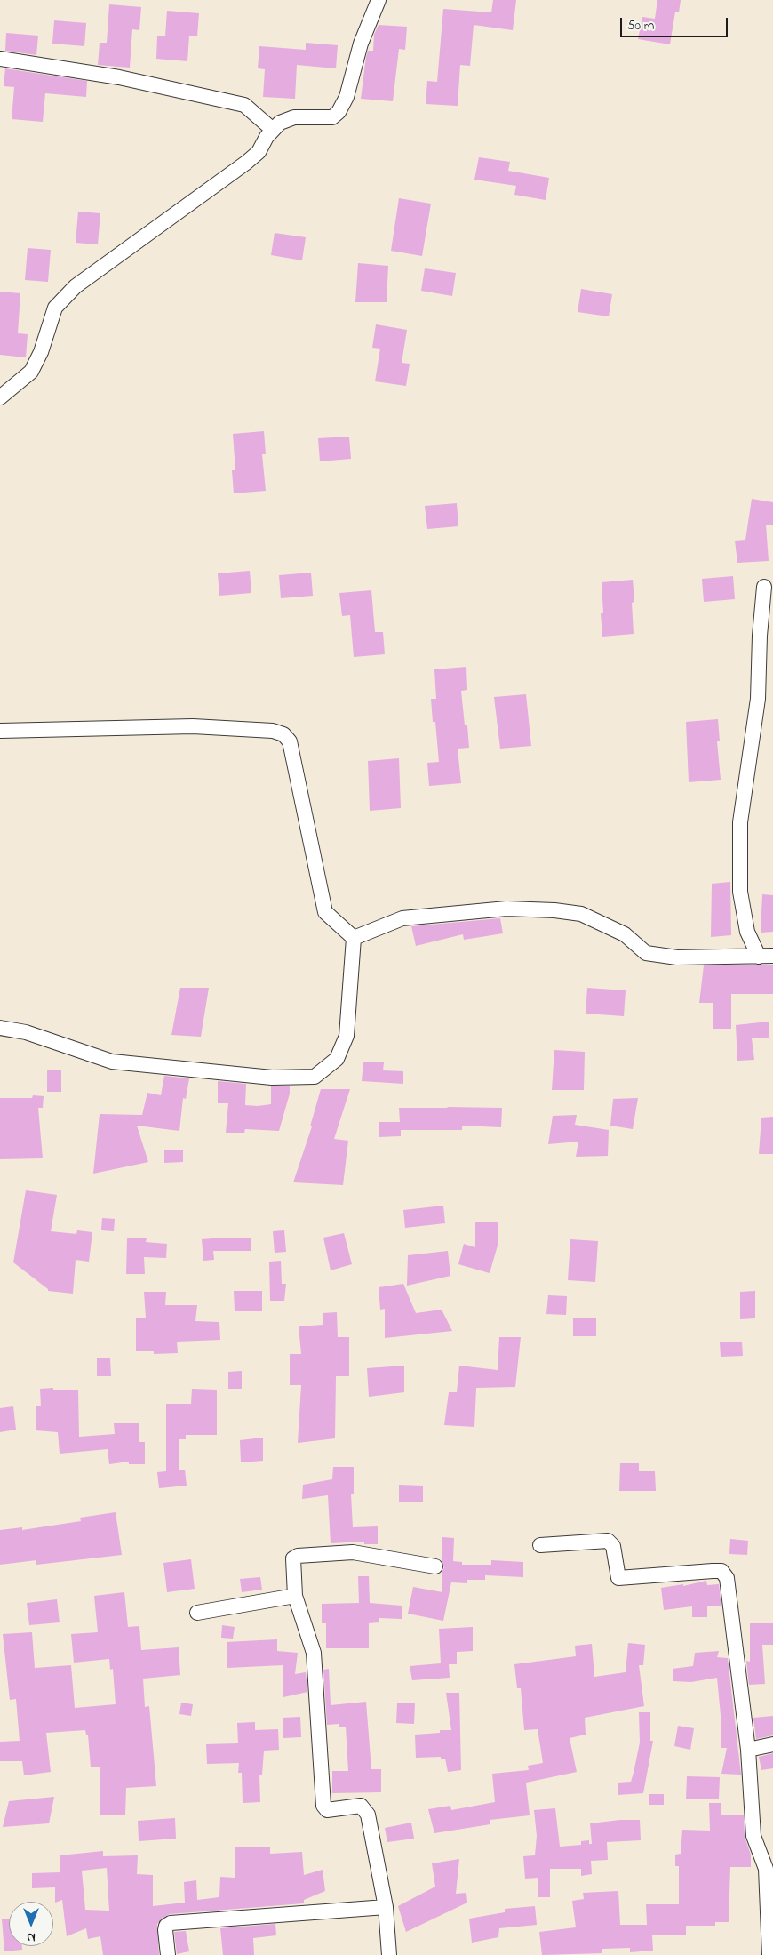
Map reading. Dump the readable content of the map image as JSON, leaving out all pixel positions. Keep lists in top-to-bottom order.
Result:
{
  "scale_bar": "50 m",
  "north": "bottom"
}
